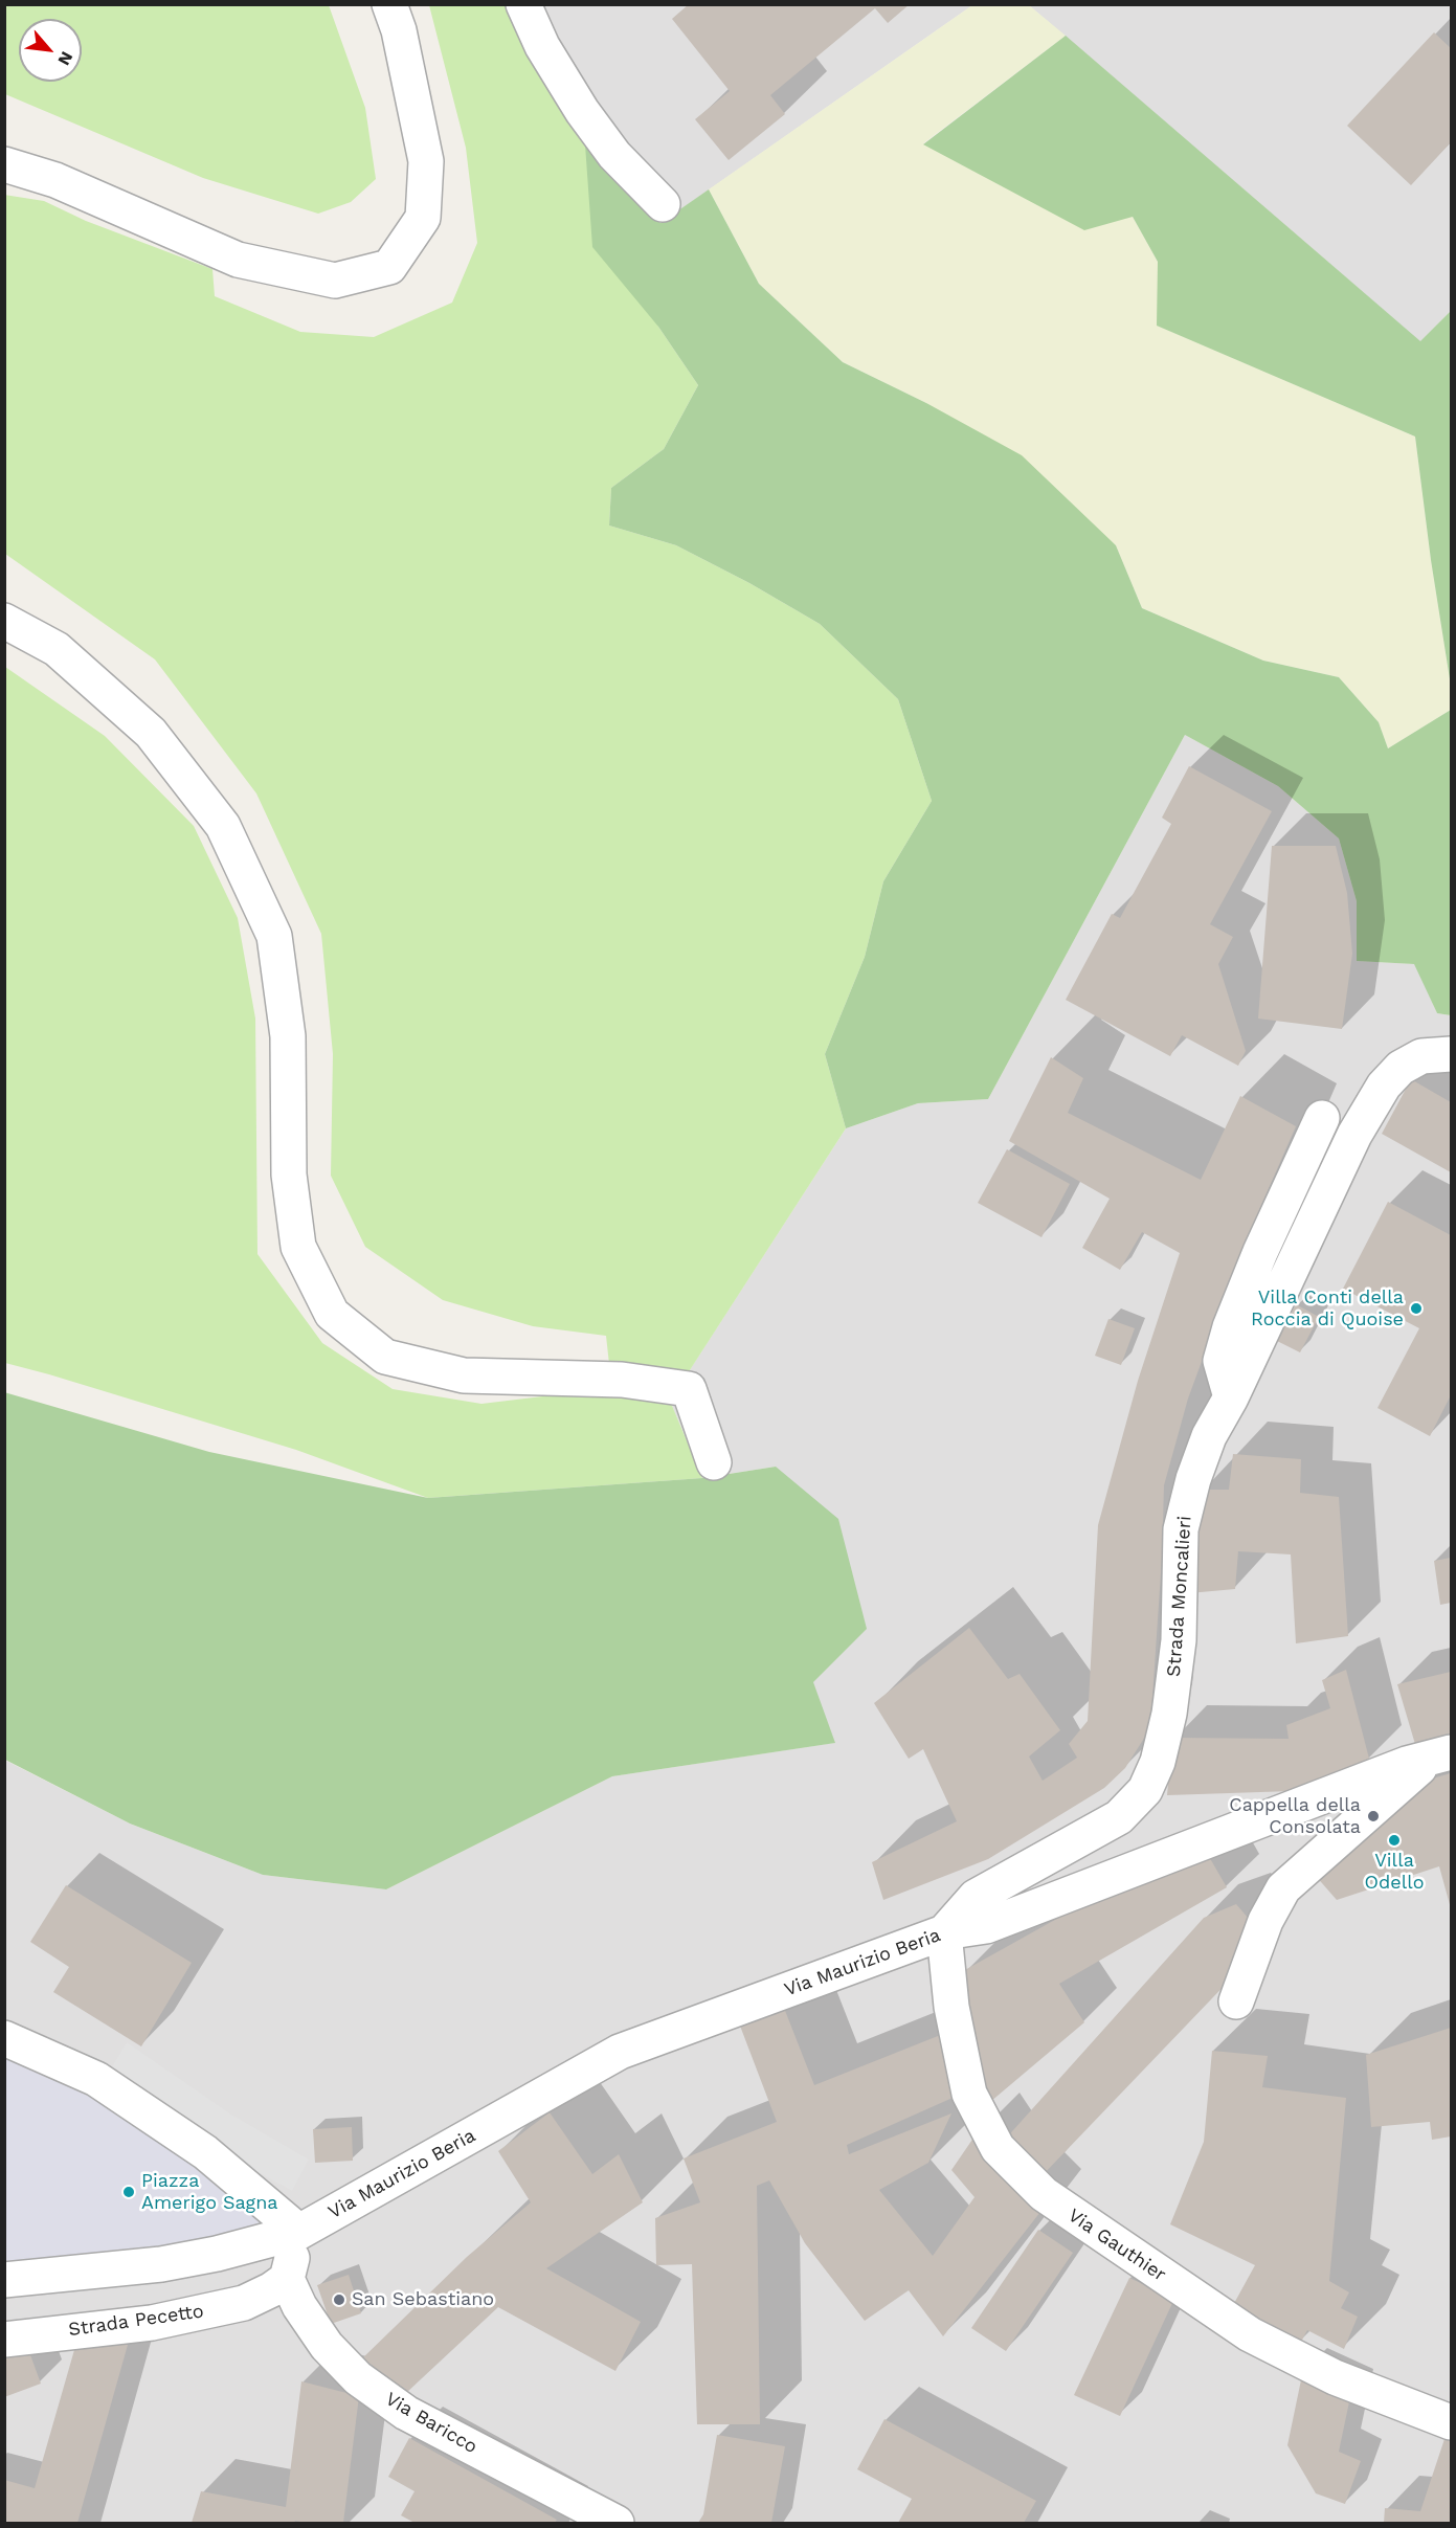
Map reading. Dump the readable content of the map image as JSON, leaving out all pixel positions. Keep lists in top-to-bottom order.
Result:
{
  "streets": {
    "street": [
      "Strada Moncalieri",
      "Via Maurizio Beria",
      "Via Gauthier",
      "Strada Pecetto",
      "Via Baricco"
    ]
  },
  "crossings": [
    ["Strada Moncalieri", "Via Maurizio Beria"],
    ["Strada Moncalieri", "Via Gauthier"],
    ["Via Maurizio Beria", "Via Gauthier"],
    ["Strada Pecetto", "Via Baricco"]
  ],
  "places": [
    "Villa Conti della Roccia di Quoise",
    "Cappella della Consolata",
    "Villa Odello",
    "Piazza Amerigo Sagna",
    "San Sebastiano"
  ],
  "north": "bottom right"
}
